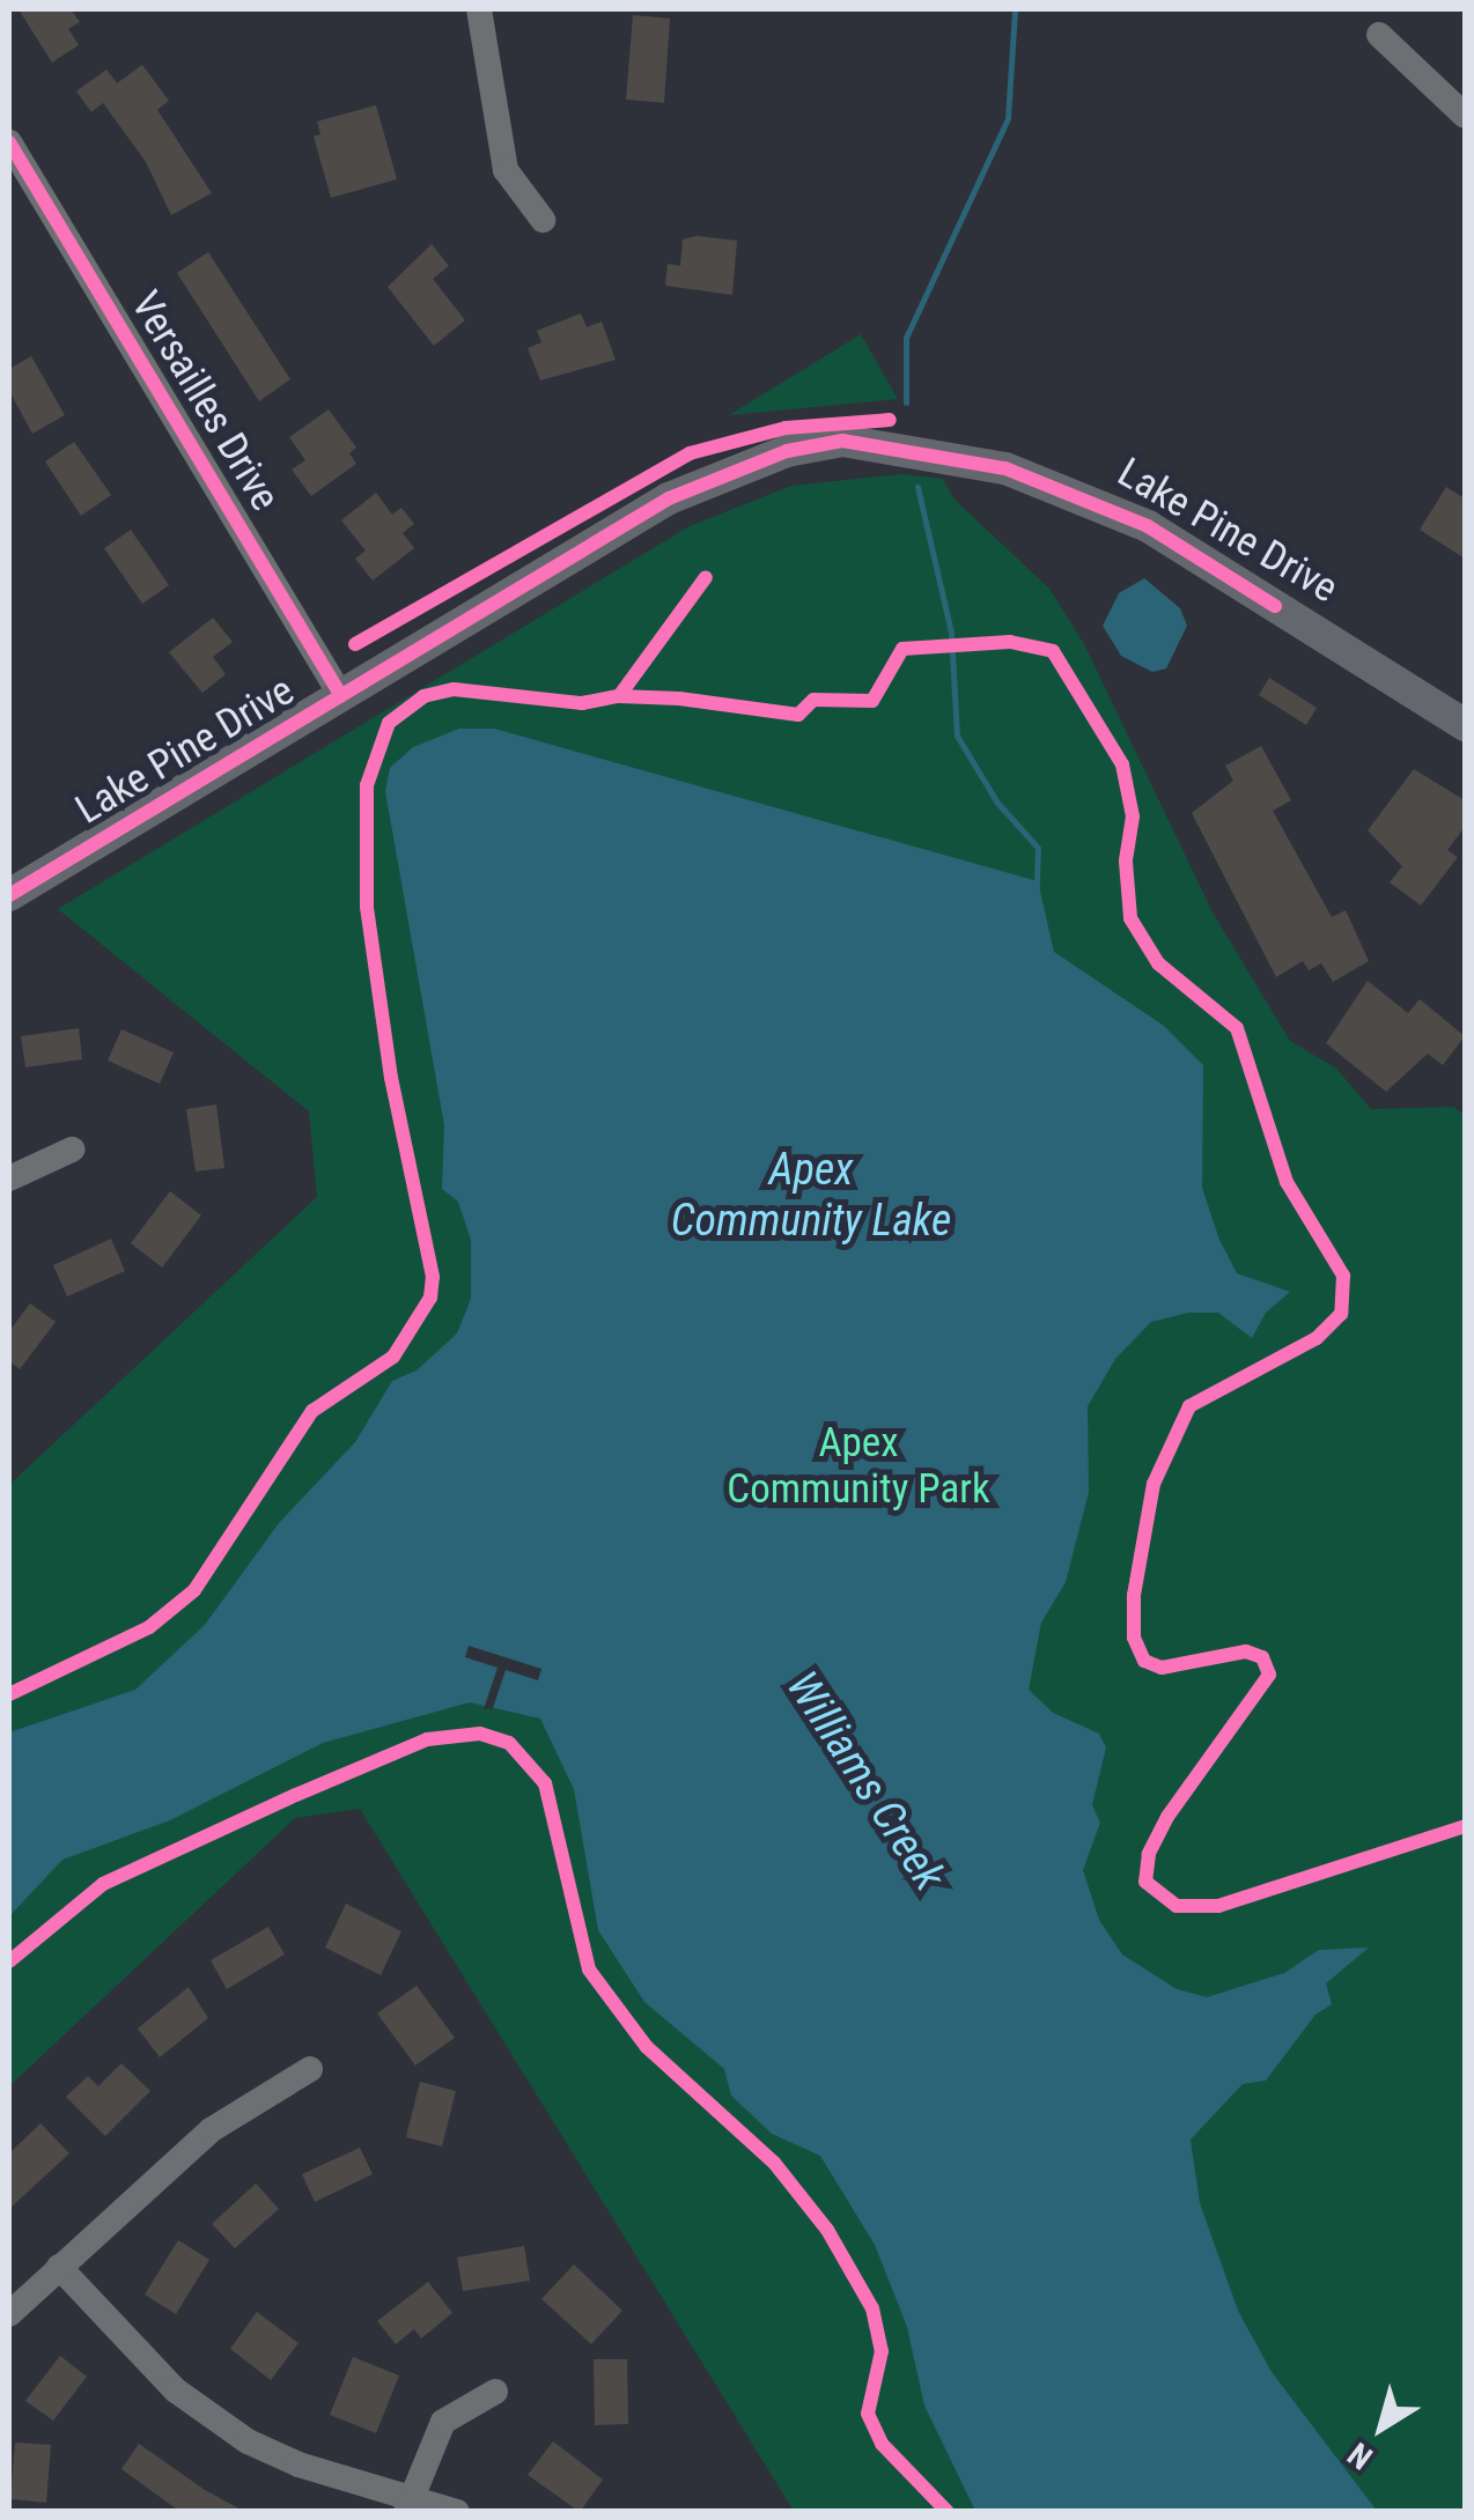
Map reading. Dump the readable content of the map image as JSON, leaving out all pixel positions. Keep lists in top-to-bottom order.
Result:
{
  "streets": {
    "main road": ["Lake Pine Drive"],
    "street": ["Versailles Drive"]
  },
  "crossings": [
    ["Versailles Drive", "Lake Pine Drive"]
  ],
  "water": ["Apex Community Lake", "Williams Creek"],
  "parks": ["Apex Community Park"],
  "north": "bottom left"
}
